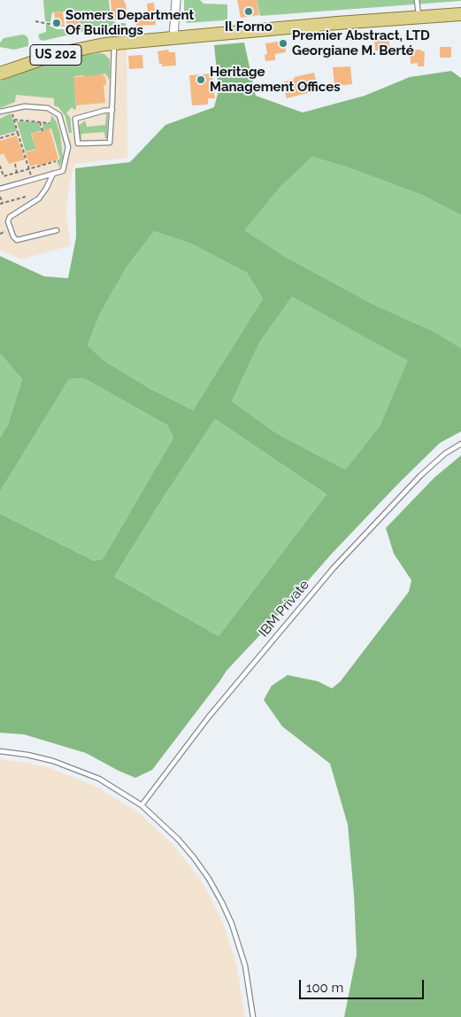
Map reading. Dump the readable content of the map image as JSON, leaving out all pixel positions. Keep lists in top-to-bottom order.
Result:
{
  "streets": {
    "main road": ["US 202"],
    "lane": ["IBM Private"]
  },
  "places": [
    "Il Forno",
    "Somers Department Of Buildings",
    "Premier Abstract, LTD Georgiane M. Berté",
    "Heritage Management Offices"
  ],
  "scale_bar": "100 m"
}
